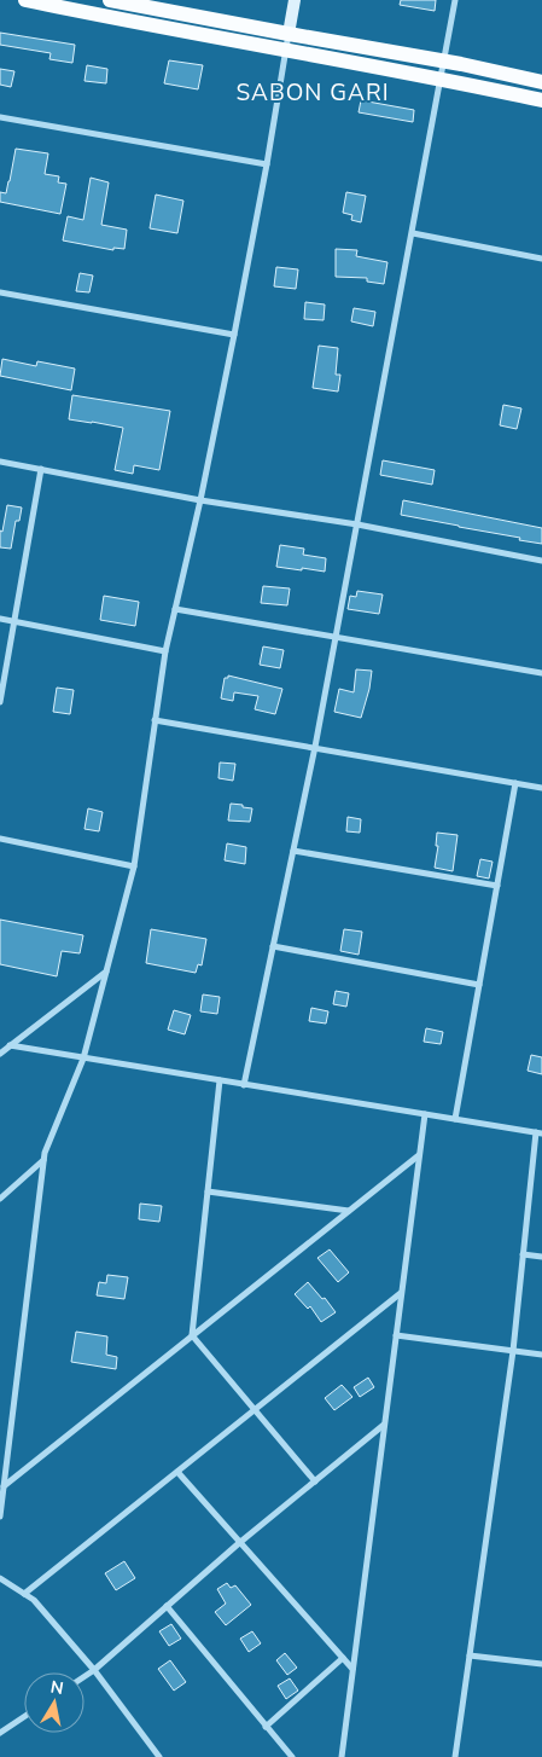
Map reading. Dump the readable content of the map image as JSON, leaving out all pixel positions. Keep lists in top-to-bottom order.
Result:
{
  "districts": ["SABON GARI"],
  "north": "top"
}
